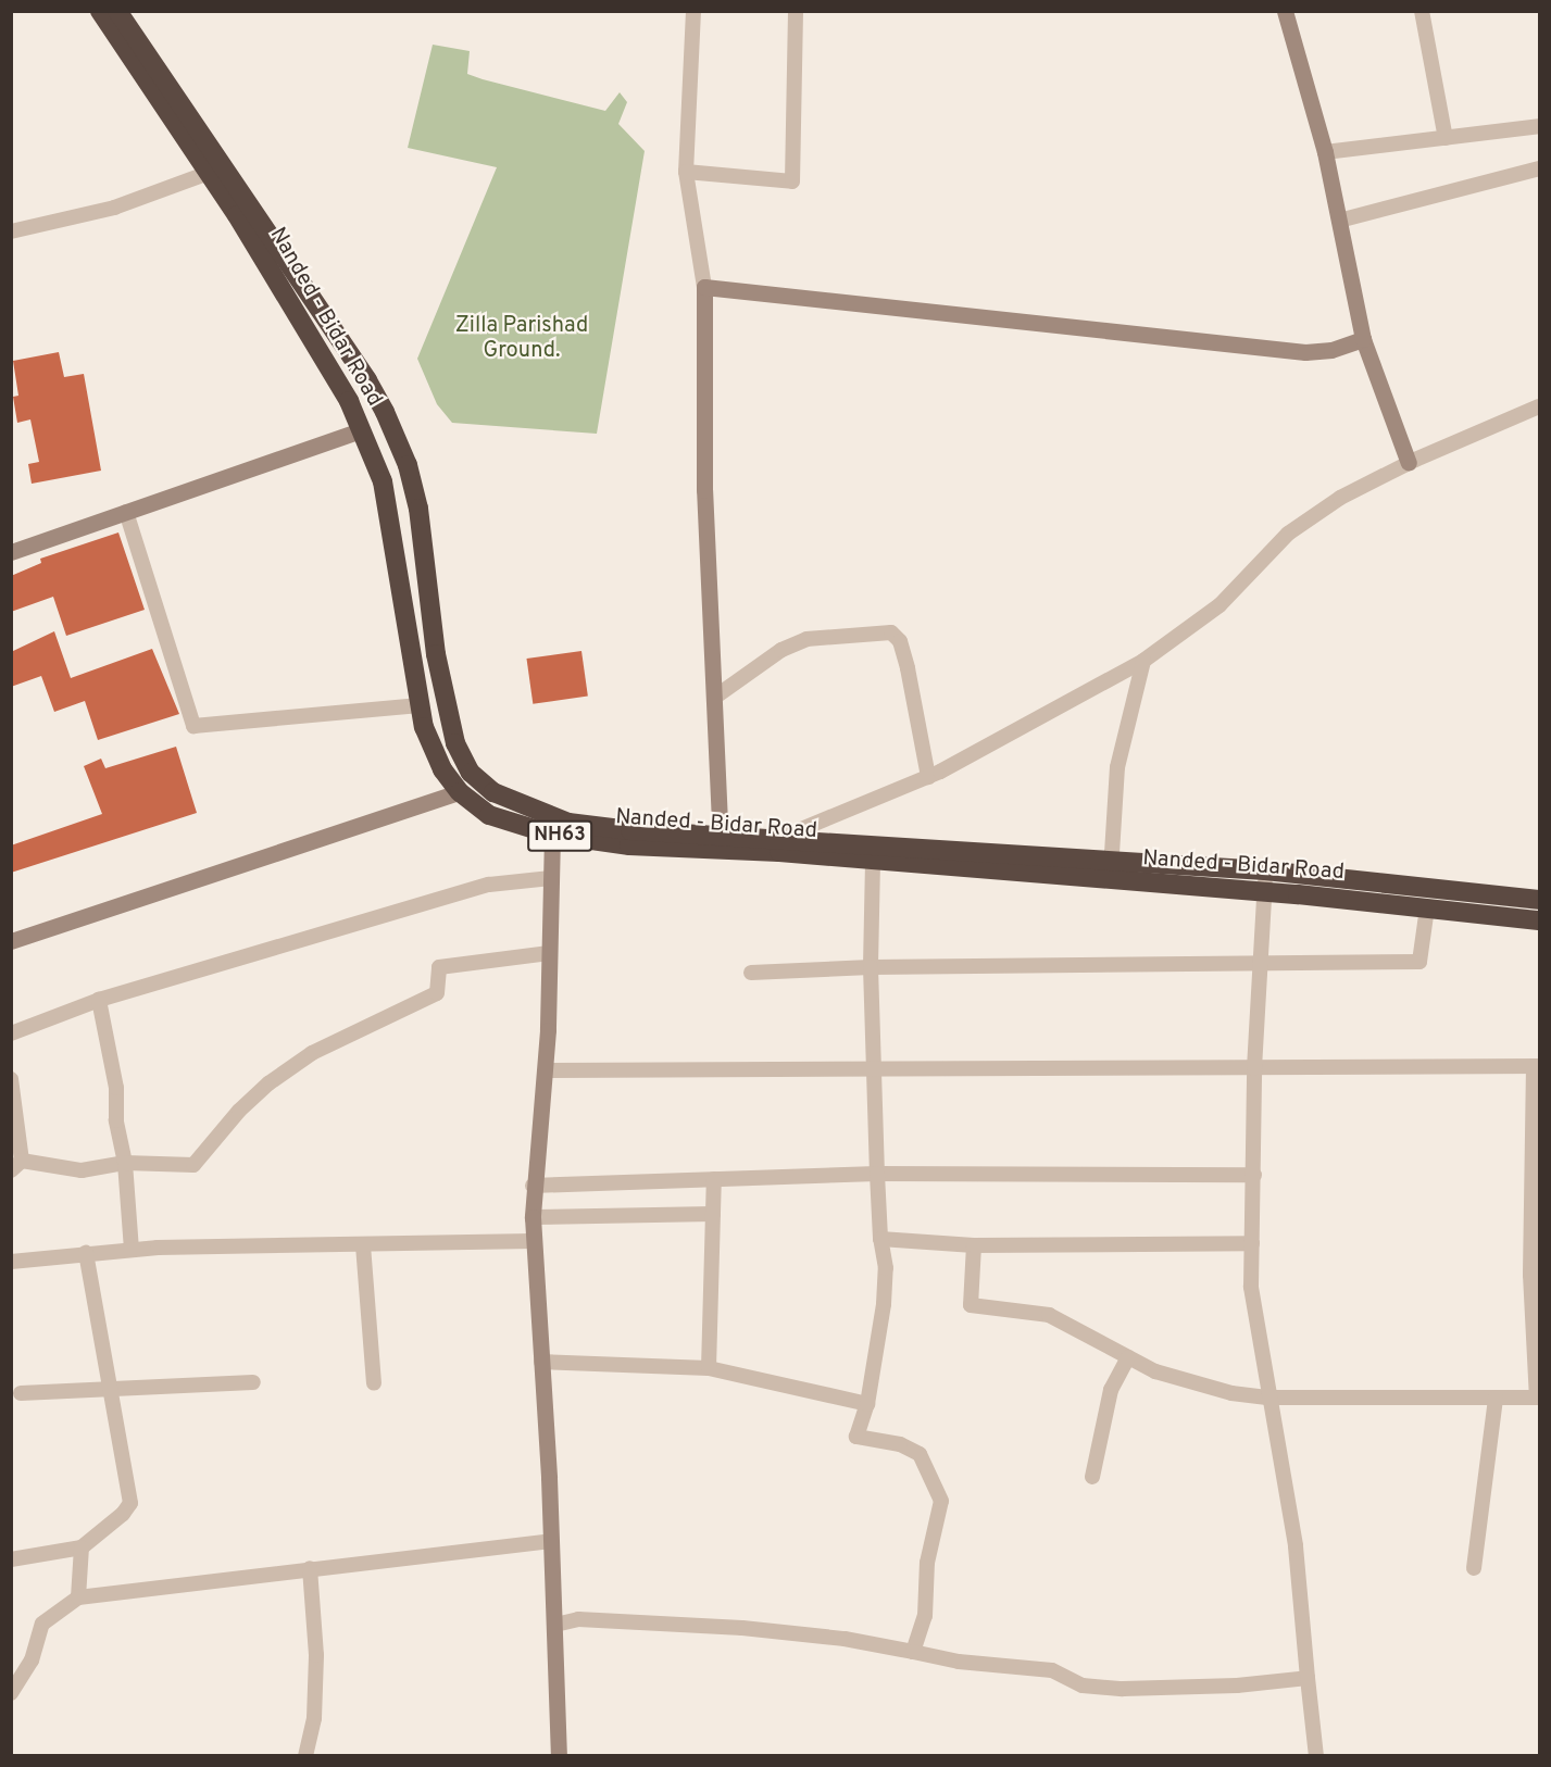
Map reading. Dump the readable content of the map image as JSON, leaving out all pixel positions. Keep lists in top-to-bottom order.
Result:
{
  "streets": {
    "highway": ["Nanded - Bidar Road", "NH63"]
  },
  "parks": ["Zilla Parishad Ground."]
}
